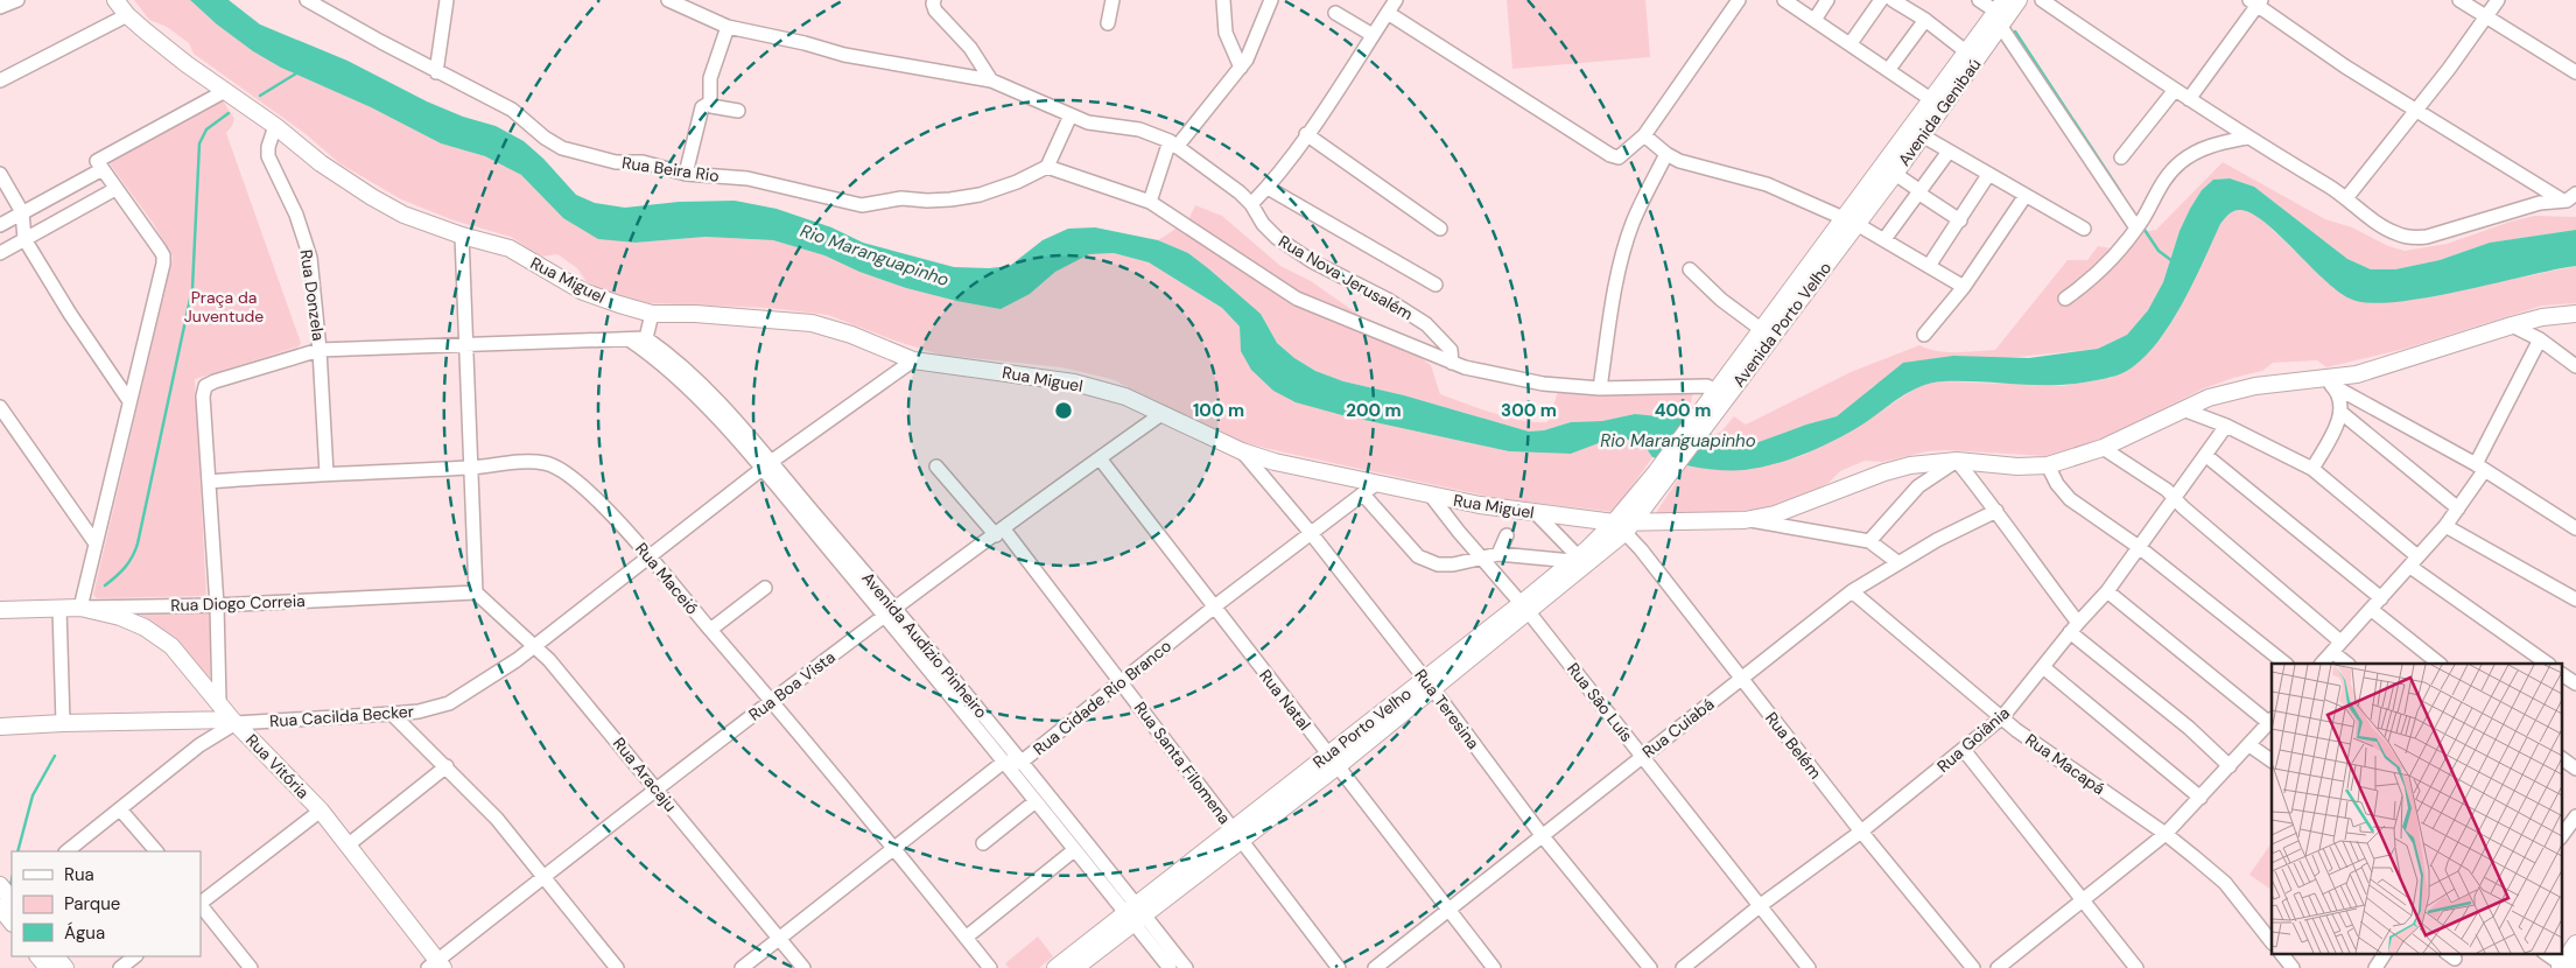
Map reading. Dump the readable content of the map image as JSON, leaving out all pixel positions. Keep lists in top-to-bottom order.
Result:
{
  "streets": {
    "main road": [
      "Avenida Genibaú",
      "Rua Miguel",
      "Avenida Porto Velho",
      "Rua Diogo Correia",
      "Rua Cacilda Becker",
      "Rua Porto Velho",
      "Rua Vitória"
    ],
    "street": [
      "Rua Beira Rio",
      "Rua Nova Jerusalém",
      "Rua Donzela",
      "Rua Maceió",
      "Avenida Audízio Pinheiro",
      "Rua Boa Vista",
      "Rua Cidade Rio Branco",
      "Rua Natal",
      "Rua São Luís",
      "Rua Teresina",
      "Rua Cuiabá",
      "Rua Goiânia",
      "Rua Belém",
      "Rua Santa Filomena",
      "Rua Macapá",
      "Rua Aracaju"
    ]
  },
  "crossings": [
    ["Avenida Genibaú", "Avenida Porto Velho"],
    ["Rua Miguel", "Rua Donzela"],
    ["Rua Miguel", "Rua Boa Vista"],
    ["Rua Miguel", "Rua Cidade Rio Branco"],
    ["Rua Miguel", "Rua São Luís"],
    ["Rua Miguel", "Rua Teresina"],
    ["Rua Miguel", "Rua Cacilda Becker"],
    ["Rua Miguel", "Rua Porto Velho"],
    ["Rua Miguel", "Rua Cuiabá"],
    ["Rua Miguel", "Rua Belém"],
    ["Rua Donzela", "Rua Maceió"],
    ["Avenida Porto Velho", "Rua Porto Velho"],
    ["Rua Maceió", "Rua Boa Vista"],
    ["Rua Maceió", "Rua Cacilda Becker"],
    ["Rua Diogo Correia", "Rua Vitória"],
    ["Rua Diogo Correia", "Rua Aracaju"],
    ["Avenida Audízio Pinheiro", "Rua Boa Vista"],
    ["Avenida Audízio Pinheiro", "Rua Cidade Rio Branco"],
    ["Avenida Audízio Pinheiro", "Rua Cacilda Becker"],
    ["Avenida Audízio Pinheiro", "Rua Porto Velho"],
    ["Rua Boa Vista", "Rua Natal"],
    ["Rua Boa Vista", "Rua Santa Filomena"],
    ["Rua Boa Vista", "Rua Vitória"],
    ["Rua Boa Vista", "Rua Aracaju"],
    ["Rua Cidade Rio Branco", "Rua Natal"],
    ["Rua Cidade Rio Branco", "Rua Teresina"],
    ["Rua Cidade Rio Branco", "Rua Santa Filomena"],
    ["Rua Natal", "Rua Porto Velho"],
    ["Rua Natal", "Rua Cuiabá"],
    ["Rua São Luís", "Rua Porto Velho"],
    ["Rua São Luís", "Rua Cuiabá"],
    ["Rua São Luís", "Rua Goiânia"],
    ["Rua Teresina", "Rua Porto Velho"],
    ["Rua Teresina", "Rua Cuiabá"],
    ["Rua Cacilda Becker", "Rua Vitória"],
    ["Rua Cacilda Becker", "Rua Aracaju"],
    ["Rua Porto Velho", "Rua Belém"],
    ["Rua Porto Velho", "Rua Santa Filomena"],
    ["Rua Cuiabá", "Rua Belém"],
    ["Rua Cuiabá", "Rua Macapá"],
    ["Rua Goiânia", "Rua Belém"],
    ["Rua Goiânia", "Rua Macapá"]
  ],
  "water": ["Rio Maranguapinho"],
  "parks": ["Praça da Juventude"],
  "legend": ["Rua", "Parque", "Água"],
  "rings": [
    "100 m",
    "200 m",
    "300 m",
    "400 m"
  ]
}
